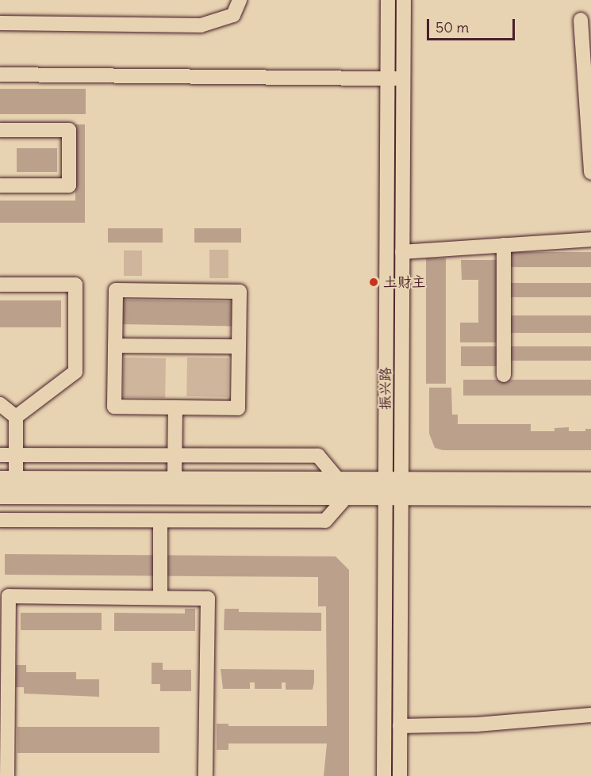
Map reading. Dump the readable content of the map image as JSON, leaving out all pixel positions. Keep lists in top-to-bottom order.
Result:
{
  "streets": {
    "street": ["振兴路"]
  },
  "places": ["土财主"],
  "scale_bar": "50 m"
}
